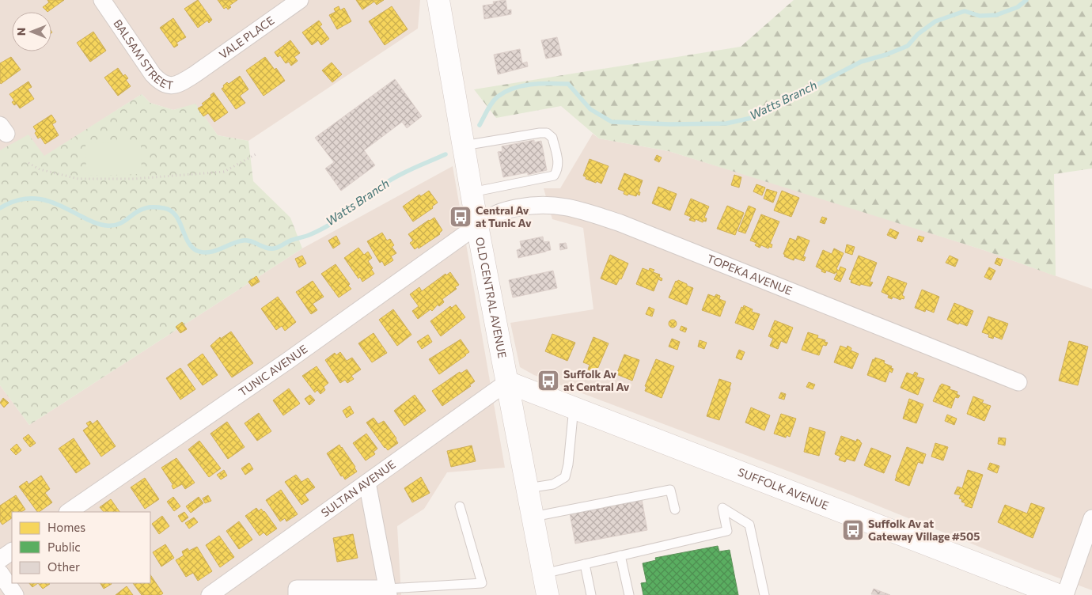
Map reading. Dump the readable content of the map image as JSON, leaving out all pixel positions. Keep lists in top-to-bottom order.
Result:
{
  "streets": {
    "main road": ["OLD CENTRAL AVENUE", "SUFFOLK AVENUE"],
    "street": [
      "VALE PLACE",
      "BALSAM STREET",
      "TOPEKA AVENUE",
      "TUNIC AVENUE",
      "SULTAN AVENUE"
    ]
  },
  "crossings": [
    ["VALE PLACE", "BALSAM STREET"],
    ["TOPEKA AVENUE", "OLD CENTRAL AVENUE"],
    ["TOPEKA AVENUE", "TUNIC AVENUE"],
    ["OLD CENTRAL AVENUE", "TUNIC AVENUE"],
    ["OLD CENTRAL AVENUE", "SUFFOLK AVENUE"],
    ["OLD CENTRAL AVENUE", "SULTAN AVENUE"],
    ["SUFFOLK AVENUE", "SULTAN AVENUE"]
  ],
  "water": ["Watts Branch"],
  "places": {
    "bus stop": ["Central Av at Tunic Av", "Suffolk Av at Central Av", "Suffolk Av at Gateway Village #505"]
  },
  "legend": ["Homes", "Public", "Other"],
  "north": "left"
}
